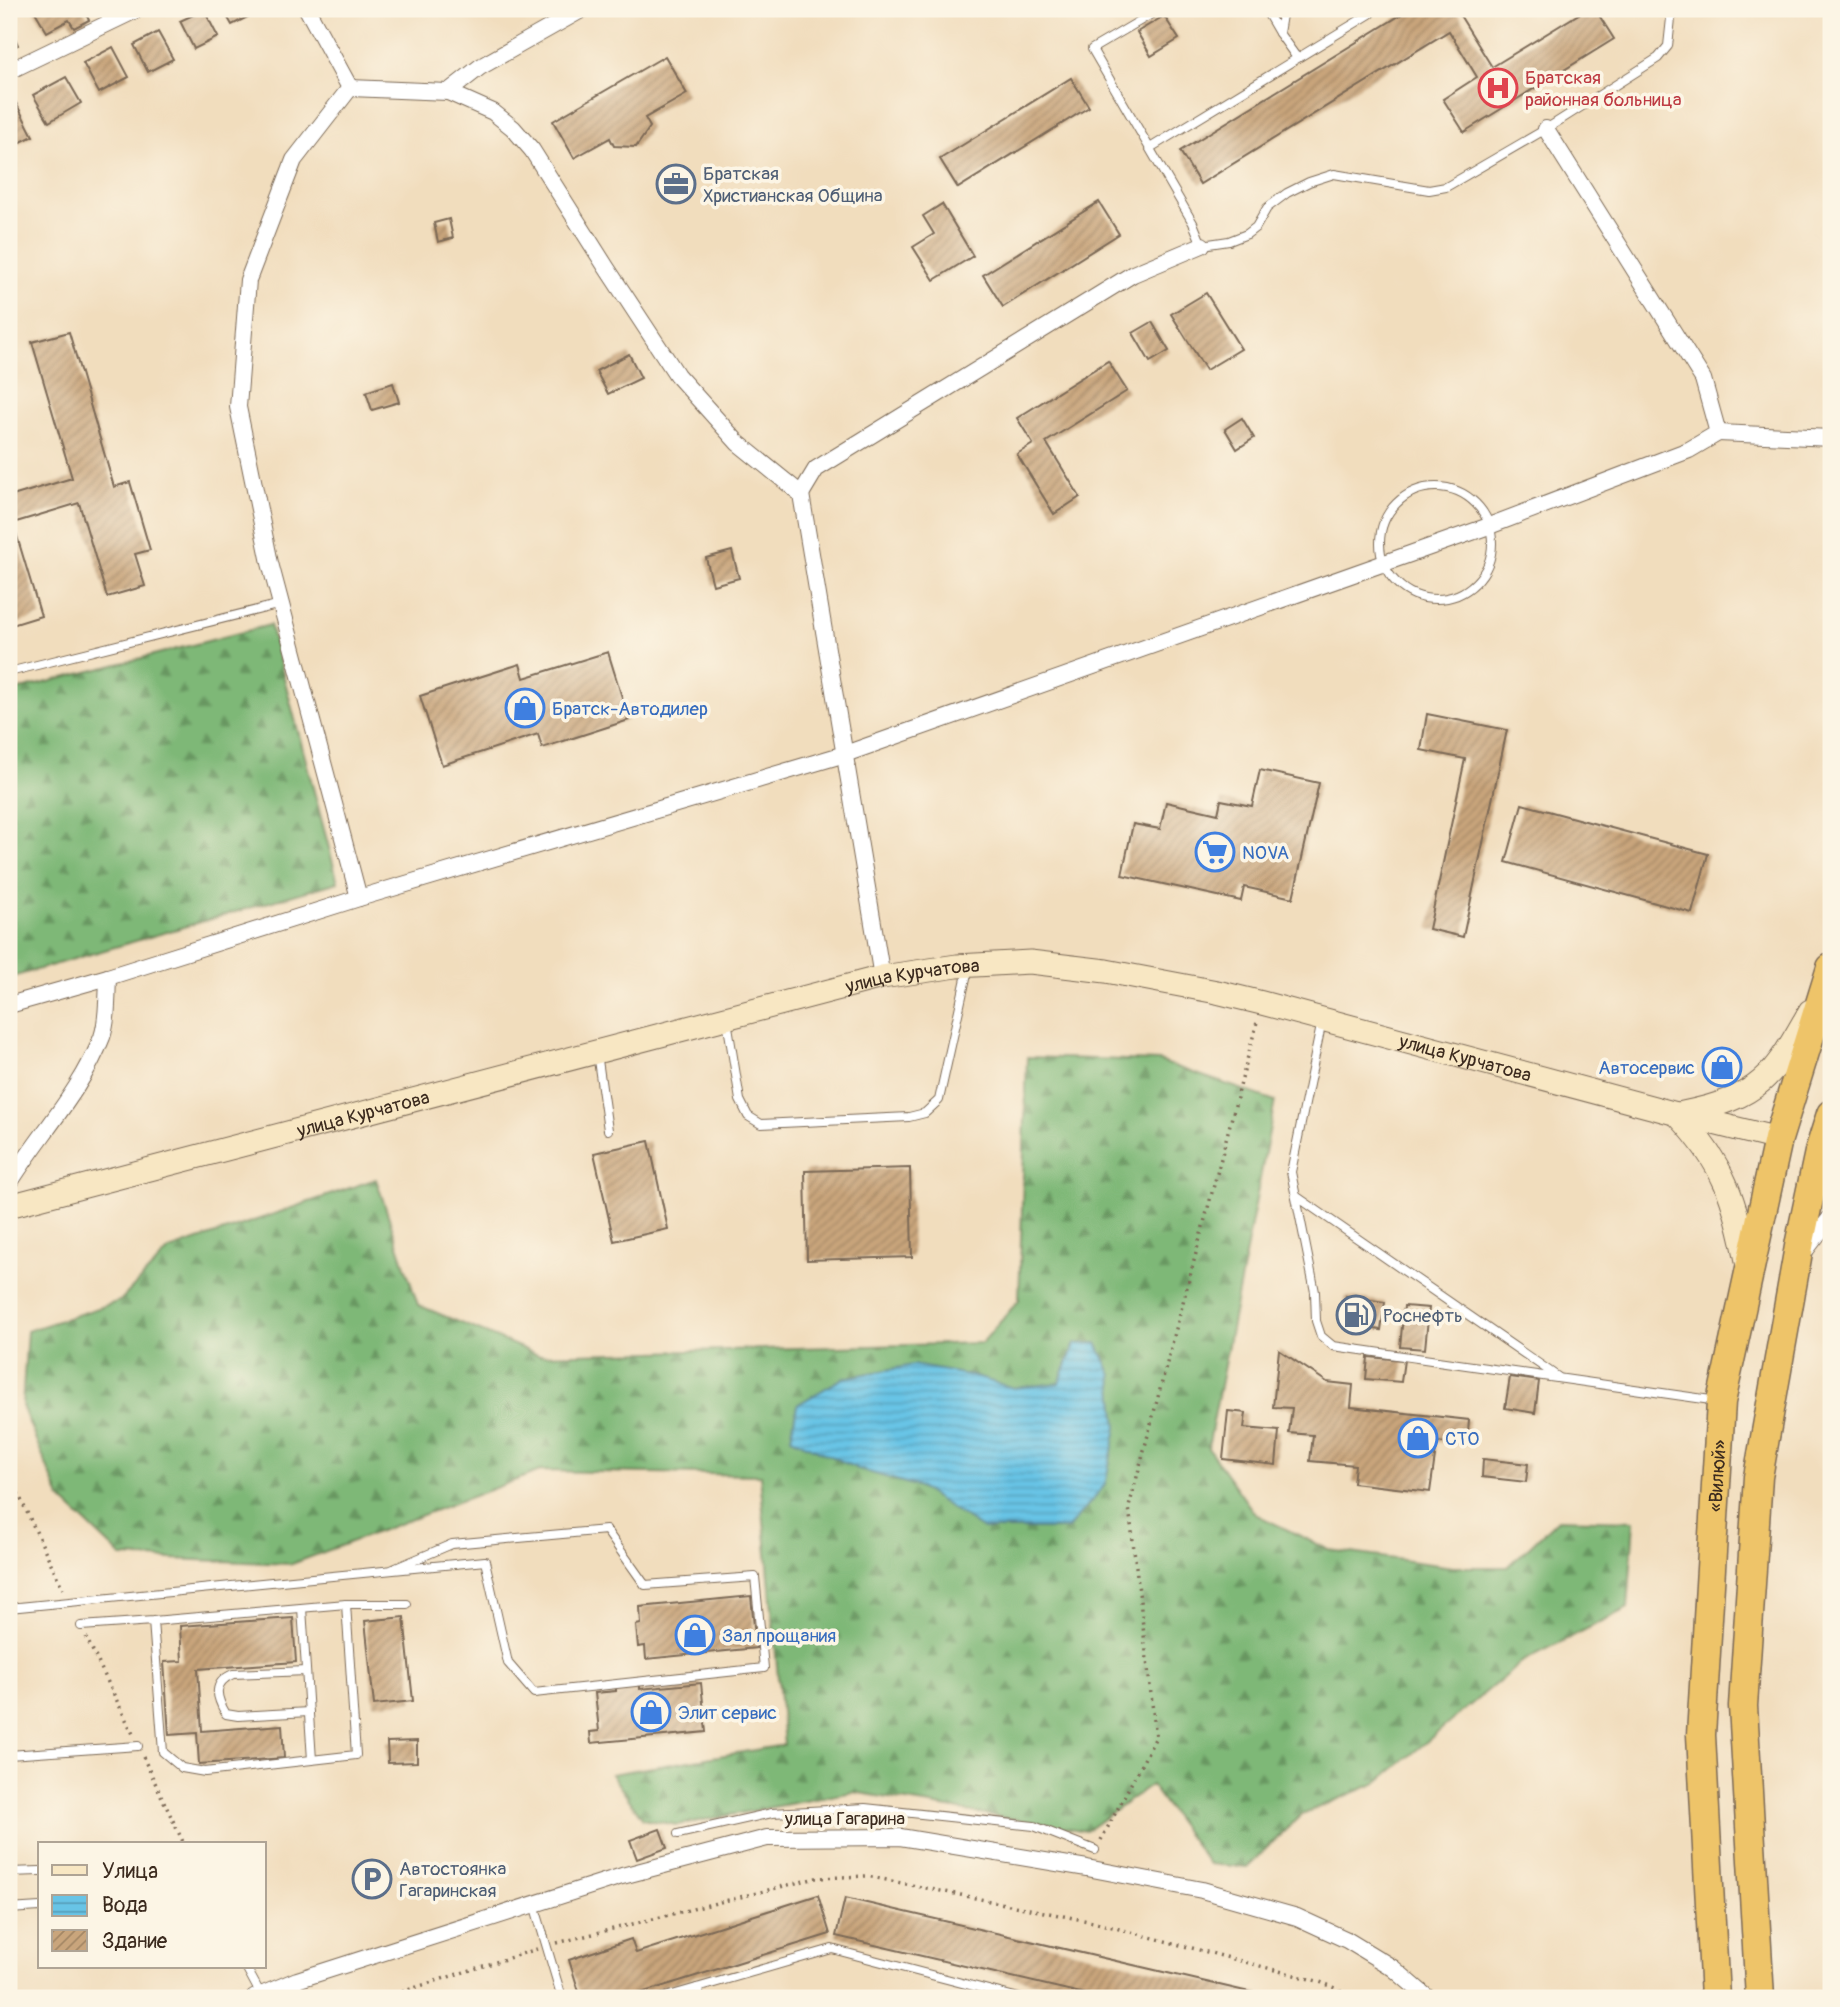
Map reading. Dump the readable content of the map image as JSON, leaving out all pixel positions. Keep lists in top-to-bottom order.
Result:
{
  "streets": {
    "highway": ["улица Курчатова", "«Вилюй»"],
    "street": ["улица Гагарина"]
  },
  "crossings": [
    ["улица Курчатова", "«Вилюй»"]
  ],
  "places": {
    "hospital": ["Братская районная больница"],
    "office": ["Братская Христианская Община"],
    "shop": [
      "Братск-Автодилер",
      "Автосервис",
      "СТО",
      "Зал прощания",
      "Элит сервис"
    ],
    "supermarket": ["NOVA"],
    "fuel station": ["Роснефть"],
    "parking": ["Автостоянка Гагаринская"]
  },
  "legend": ["Улица", "Вода", "Здание"]
}
